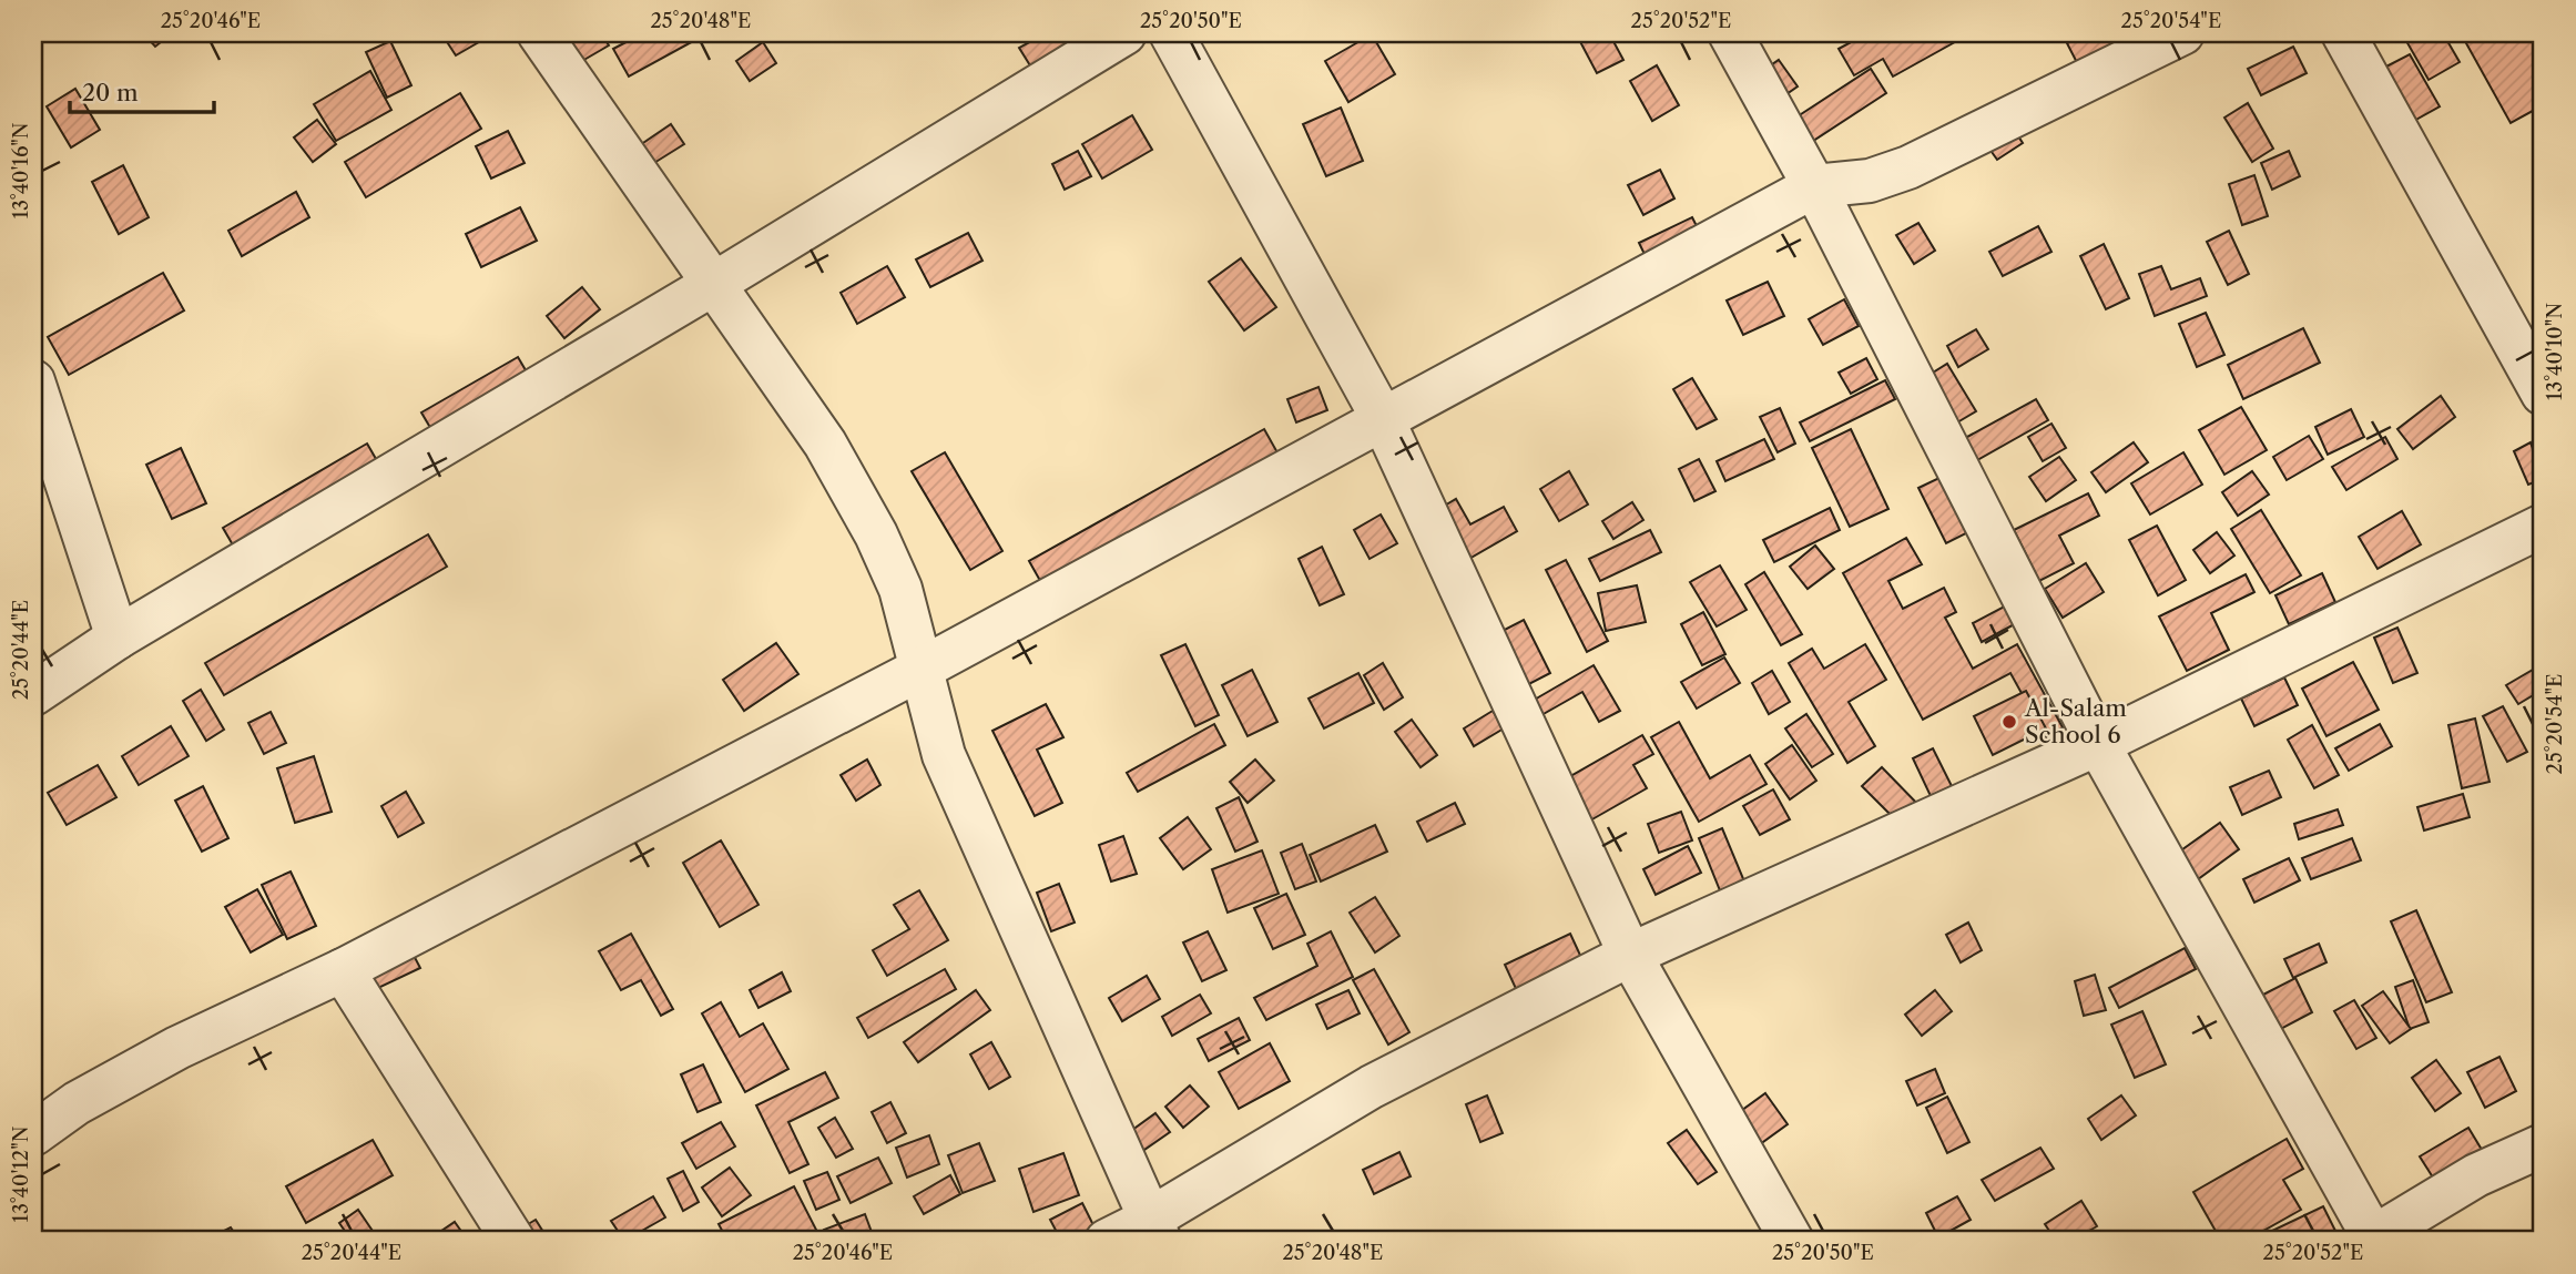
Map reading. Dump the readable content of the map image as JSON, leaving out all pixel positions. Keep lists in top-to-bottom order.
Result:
{
  "places": ["Al-Salam School 6"],
  "scale_bar": "20 m",
  "coordinates": [
    "25°20'46\"E",
    "25°20'48\"E",
    "25°20'50\"E",
    "25°20'52\"E",
    "25°20'54\"E",
    "13°40'16\"N",
    "13°40'10\"N",
    "25°20'44\"E",
    "13°40'12\"N"
  ]
}
